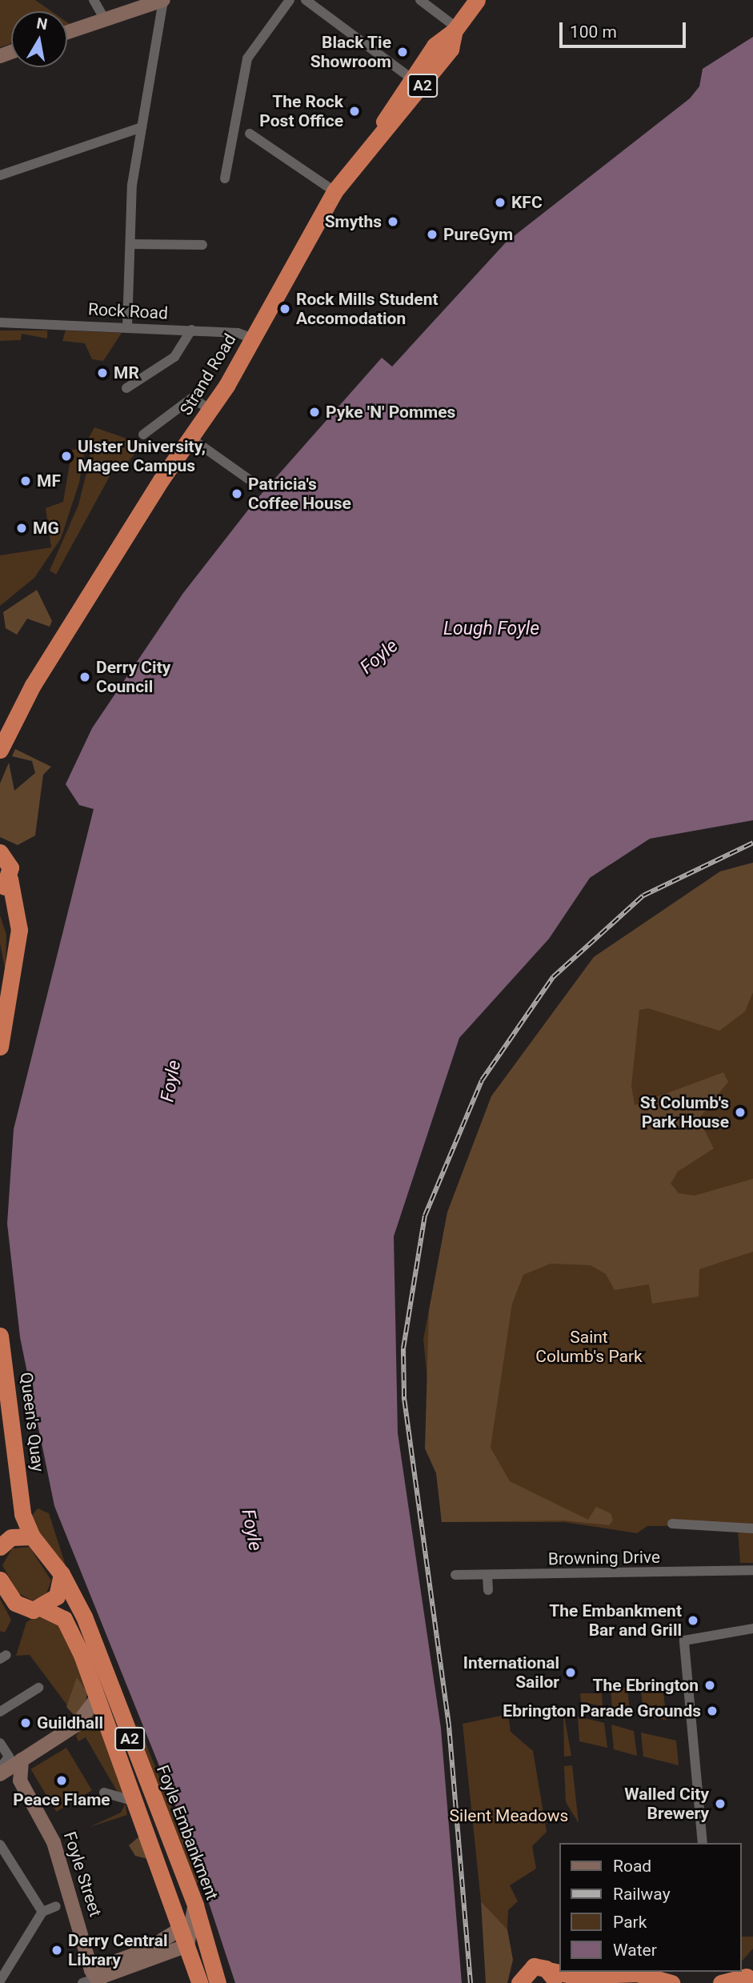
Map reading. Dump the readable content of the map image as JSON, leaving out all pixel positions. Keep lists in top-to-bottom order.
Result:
{
  "streets": {
    "highway": [
      "A2",
      "Strand Road",
      "Queen's Quay",
      "Foyle Embankment"
    ],
    "main road": ["Foyle Street"],
    "street": ["Rock Road", "Browning Drive"]
  },
  "crossings": [
    ["A2", "Queen's Quay"],
    ["A2", "Foyle Embankment"],
    ["Rock Road", "Strand Road"]
  ],
  "water": ["Lough Foyle", "Foyle"],
  "parks": ["Saint Columb's Park", "Silent Meadows"],
  "places": [
    "Black Tie Showroom",
    "The Rock Post Office",
    "KFC",
    "Smyths",
    "PureGym",
    "Rock Mills Student Accomodation",
    "MR",
    "Pyke 'N' Pommes",
    "Ulster University, Magee Campus",
    "MF",
    "Patricia's Coffee House",
    "MG",
    "Derry City Council",
    "St Columb's Park House",
    "The Embankment Bar and Grill",
    "International Sailor",
    "The Ebrington",
    "Ebrington Parade Grounds",
    "Guildhall",
    "Peace Flame",
    "Walled City Brewery",
    "Derry Central Library"
  ],
  "legend": [
    "Road",
    "Railway",
    "Park",
    "Water"
  ],
  "scale_bar": "100 m",
  "north": "top"
}
